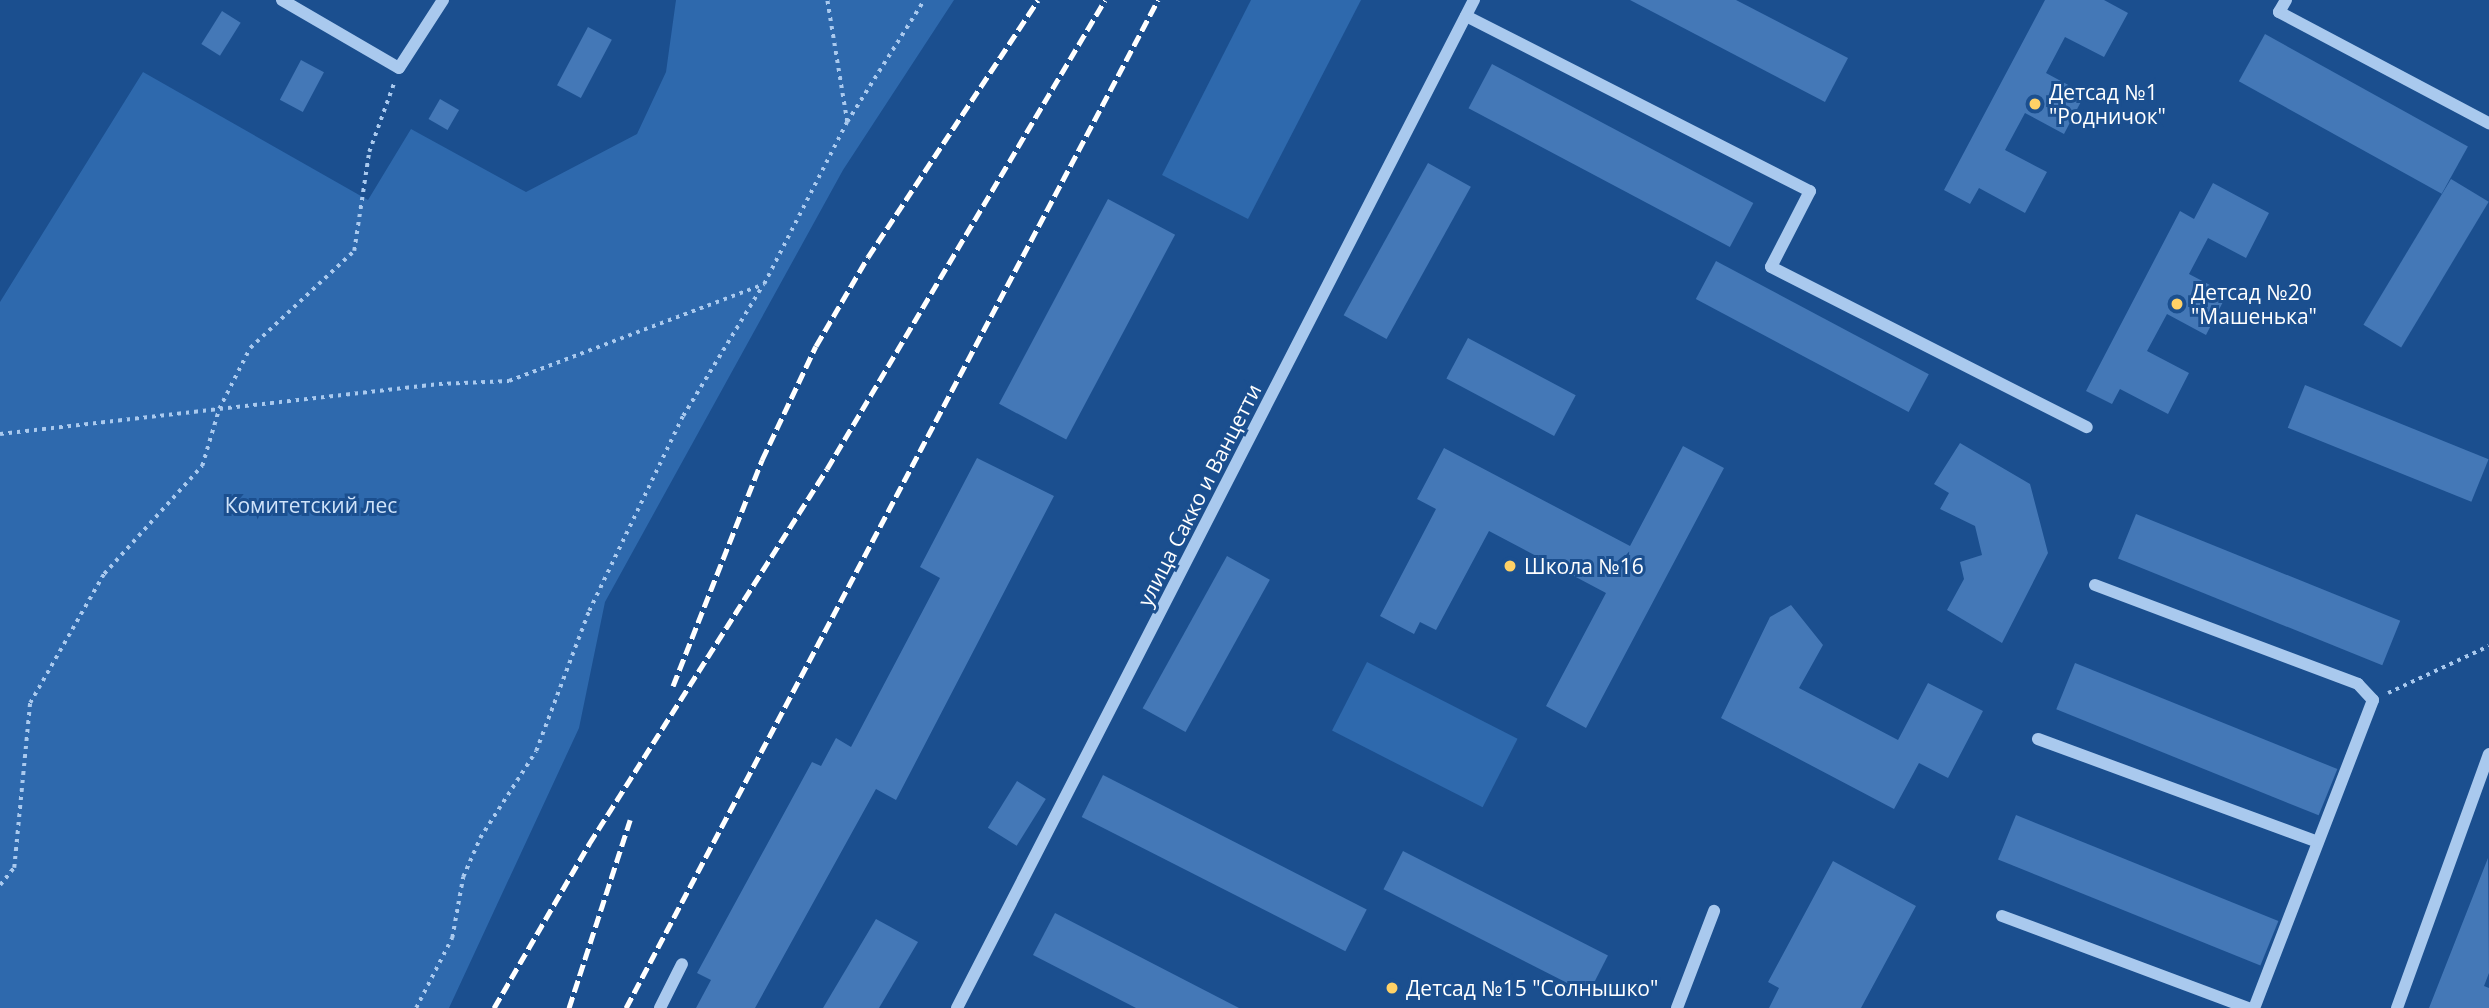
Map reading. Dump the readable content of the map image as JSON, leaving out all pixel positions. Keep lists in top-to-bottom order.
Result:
{
  "streets": {
    "street": ["улица Сакко и Ванцетти"]
  },
  "parks": ["Комитетский лес"],
  "places": [
    "Детсад №1 \"Родничок\"",
    "Детсад №20 \"Машенька\"",
    "Школа №16",
    "Детсад №15 \"Солнышко\""
  ]
}
